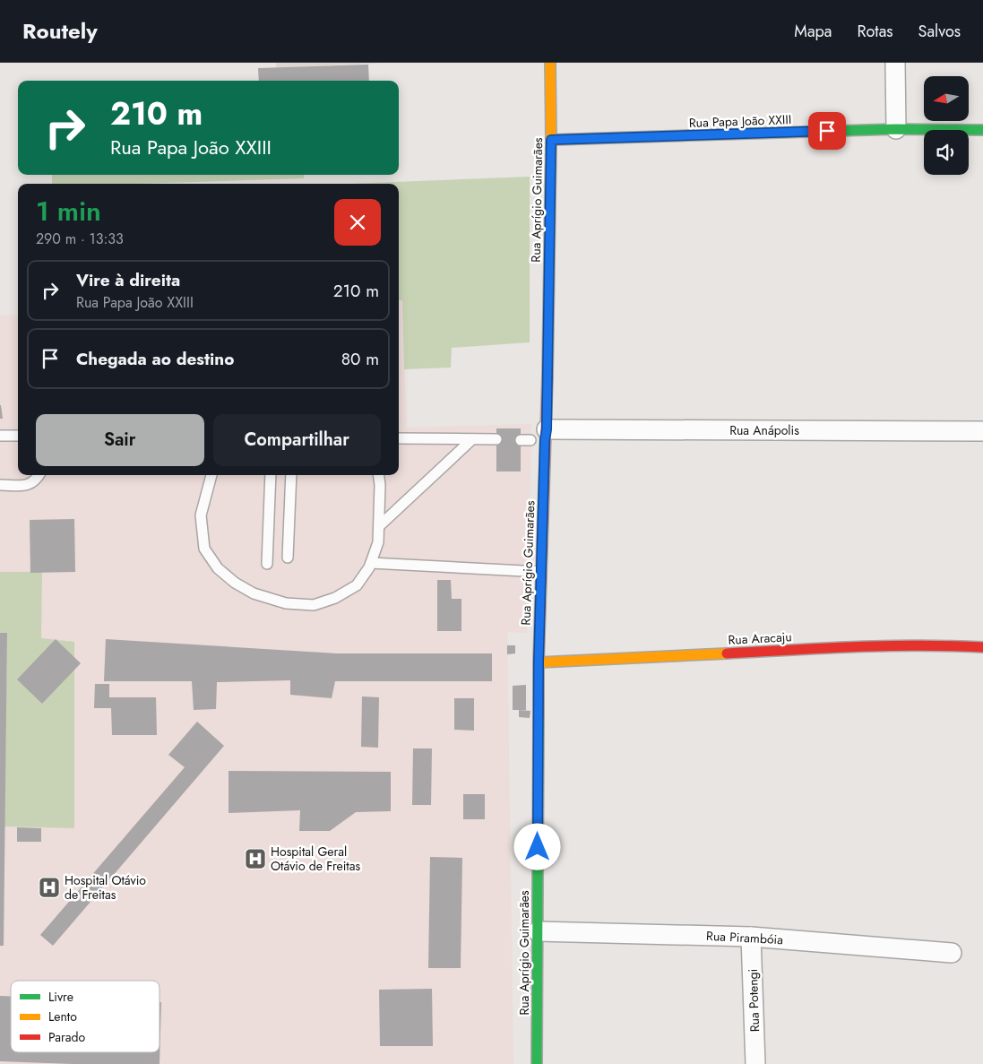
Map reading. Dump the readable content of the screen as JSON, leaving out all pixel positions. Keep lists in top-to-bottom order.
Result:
{
  "streets": {
    "street": [
      "Rua Papa João XXIII",
      "Rua Aprígio Guimarães",
      "Rua Anápolis",
      "Rua Aracaju",
      "Rua Pirambóia",
      "Rua Potengi"
    ]
  },
  "crossings": [
    ["Rua Papa João XXIII", "Rua Aprígio Guimarães"],
    ["Rua Aprígio Guimarães", "Rua Anápolis"],
    ["Rua Aprígio Guimarães", "Rua Aracaju"],
    ["Rua Aprígio Guimarães", "Rua Pirambóia"],
    ["Rua Pirambóia", "Rua Potengi"]
  ],
  "places": {
    "hospital": ["Hospital Geral Otávio de Freitas", "Hospital Otávio de Freitas"]
  },
  "legend": ["Livre", "Lento", "Parado"],
  "north": "left",
  "page": {
    "header": "Routely",
    "nav": ["Mapa", "Rotas", "Salvos"],
    "turn": ["210 m", "Rua Papa João XXIII"],
    "heading": ["1 min", "290 m · 13:33"],
    "list": [
      {
        "name": "Vire à direita",
        "note": "Rua Papa João XXIII",
        "value": "210 m"
      },
      {
        "name": "Chegada ao destino",
        "value": "80 m"
      }
    ],
    "buttons": ["Sair", "Compartilhar"]
  }
}
